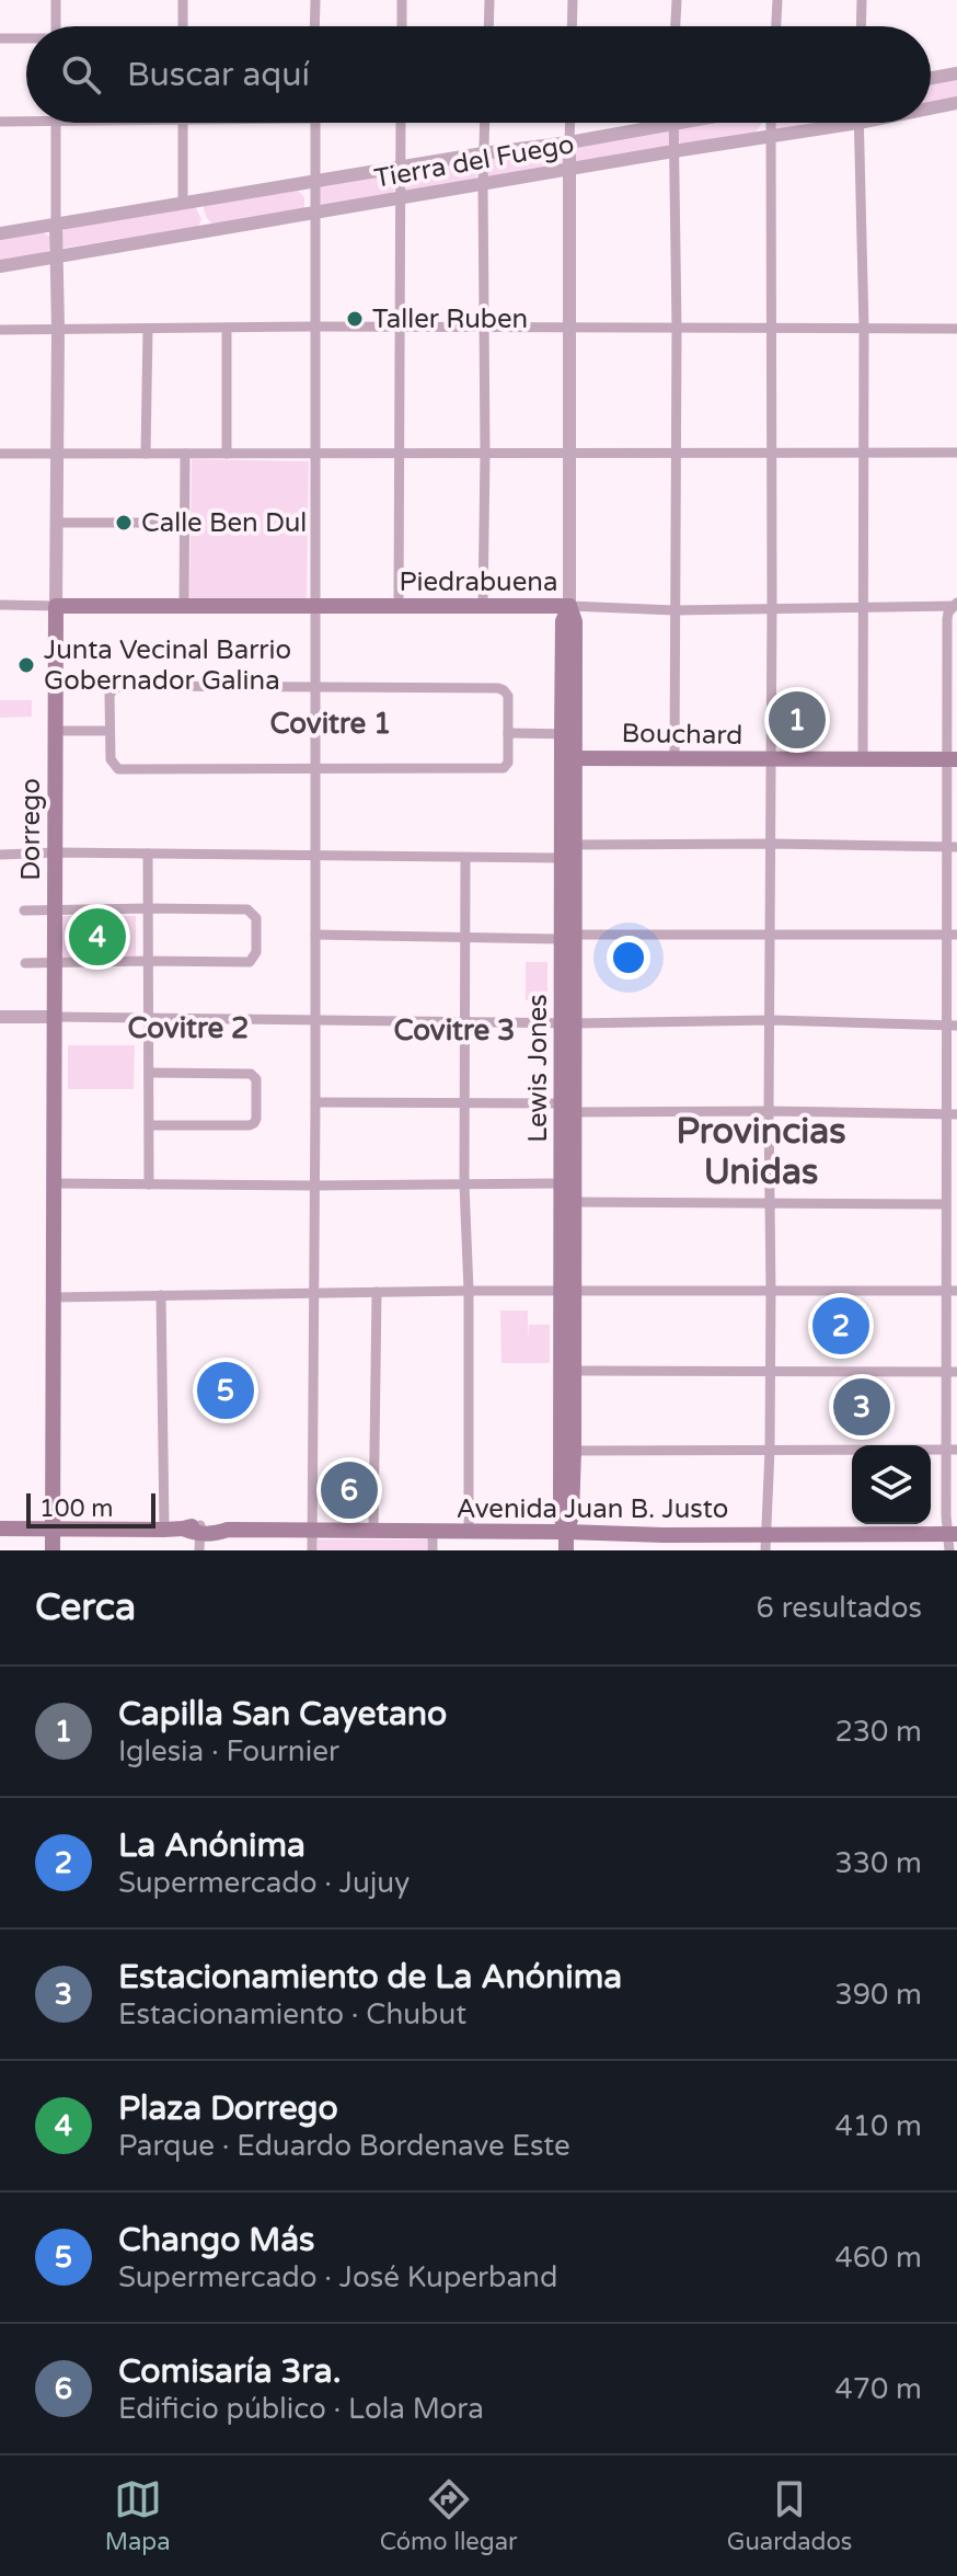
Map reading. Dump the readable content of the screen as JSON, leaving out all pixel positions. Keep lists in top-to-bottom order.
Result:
{
  "streets": {
    "main road": [
      "Piedrabuena",
      "Bouchard",
      "Dorrego",
      "Lewis Jones",
      "Avenida Juan B. Justo"
    ],
    "street": ["Tierra del Fuego"]
  },
  "crossings": [
    ["Tierra del Fuego", "Dorrego"],
    ["Tierra del Fuego", "Lewis Jones"],
    ["Piedrabuena", "Dorrego"],
    ["Piedrabuena", "Lewis Jones"],
    ["Bouchard", "Lewis Jones"],
    ["Dorrego", "Avenida Juan B. Justo"],
    ["Lewis Jones", "Avenida Juan B. Justo"]
  ],
  "districts": [
    "Covitre 1",
    "Covitre 2",
    "Covitre 3",
    "Provincias Unidas"
  ],
  "places": ["Taller Ruben", "Calle Ben Dul", "Junta Vecinal Barrio Gobernador Galina"],
  "scale_bar": "100 m",
  "page": {
    "search": "Buscar aquí",
    "pins": [
      "1",
      "4",
      "2",
      "5",
      "3",
      "6"
    ],
    "scale": "100 m",
    "heading": ["Cerca", "6 resultados"],
    "list": [
      {
        "mark": "1",
        "name": "Capilla San Cayetano",
        "note": "Iglesia · Fournier",
        "value": "230 m"
      },
      {
        "mark": "2",
        "name": "La Anónima",
        "note": "Supermercado · Jujuy",
        "value": "330 m"
      },
      {
        "mark": "3",
        "name": "Estacionamiento de La Anónima",
        "note": "Estacionamiento · Chubut",
        "value": "390 m"
      },
      {
        "mark": "4",
        "name": "Plaza Dorrego",
        "note": "Parque · Eduardo Bordenave Este",
        "value": "410 m"
      },
      {
        "mark": "5",
        "name": "Chango Más",
        "note": "Supermercado · José Kuperband",
        "value": "460 m"
      },
      {
        "mark": "6",
        "name": "Comisaría 3ra.",
        "note": "Edificio público · Lola Mora",
        "value": "470 m"
      }
    ],
    "nav": ["Mapa", "Cómo llegar", "Guardados"]
  }
}
